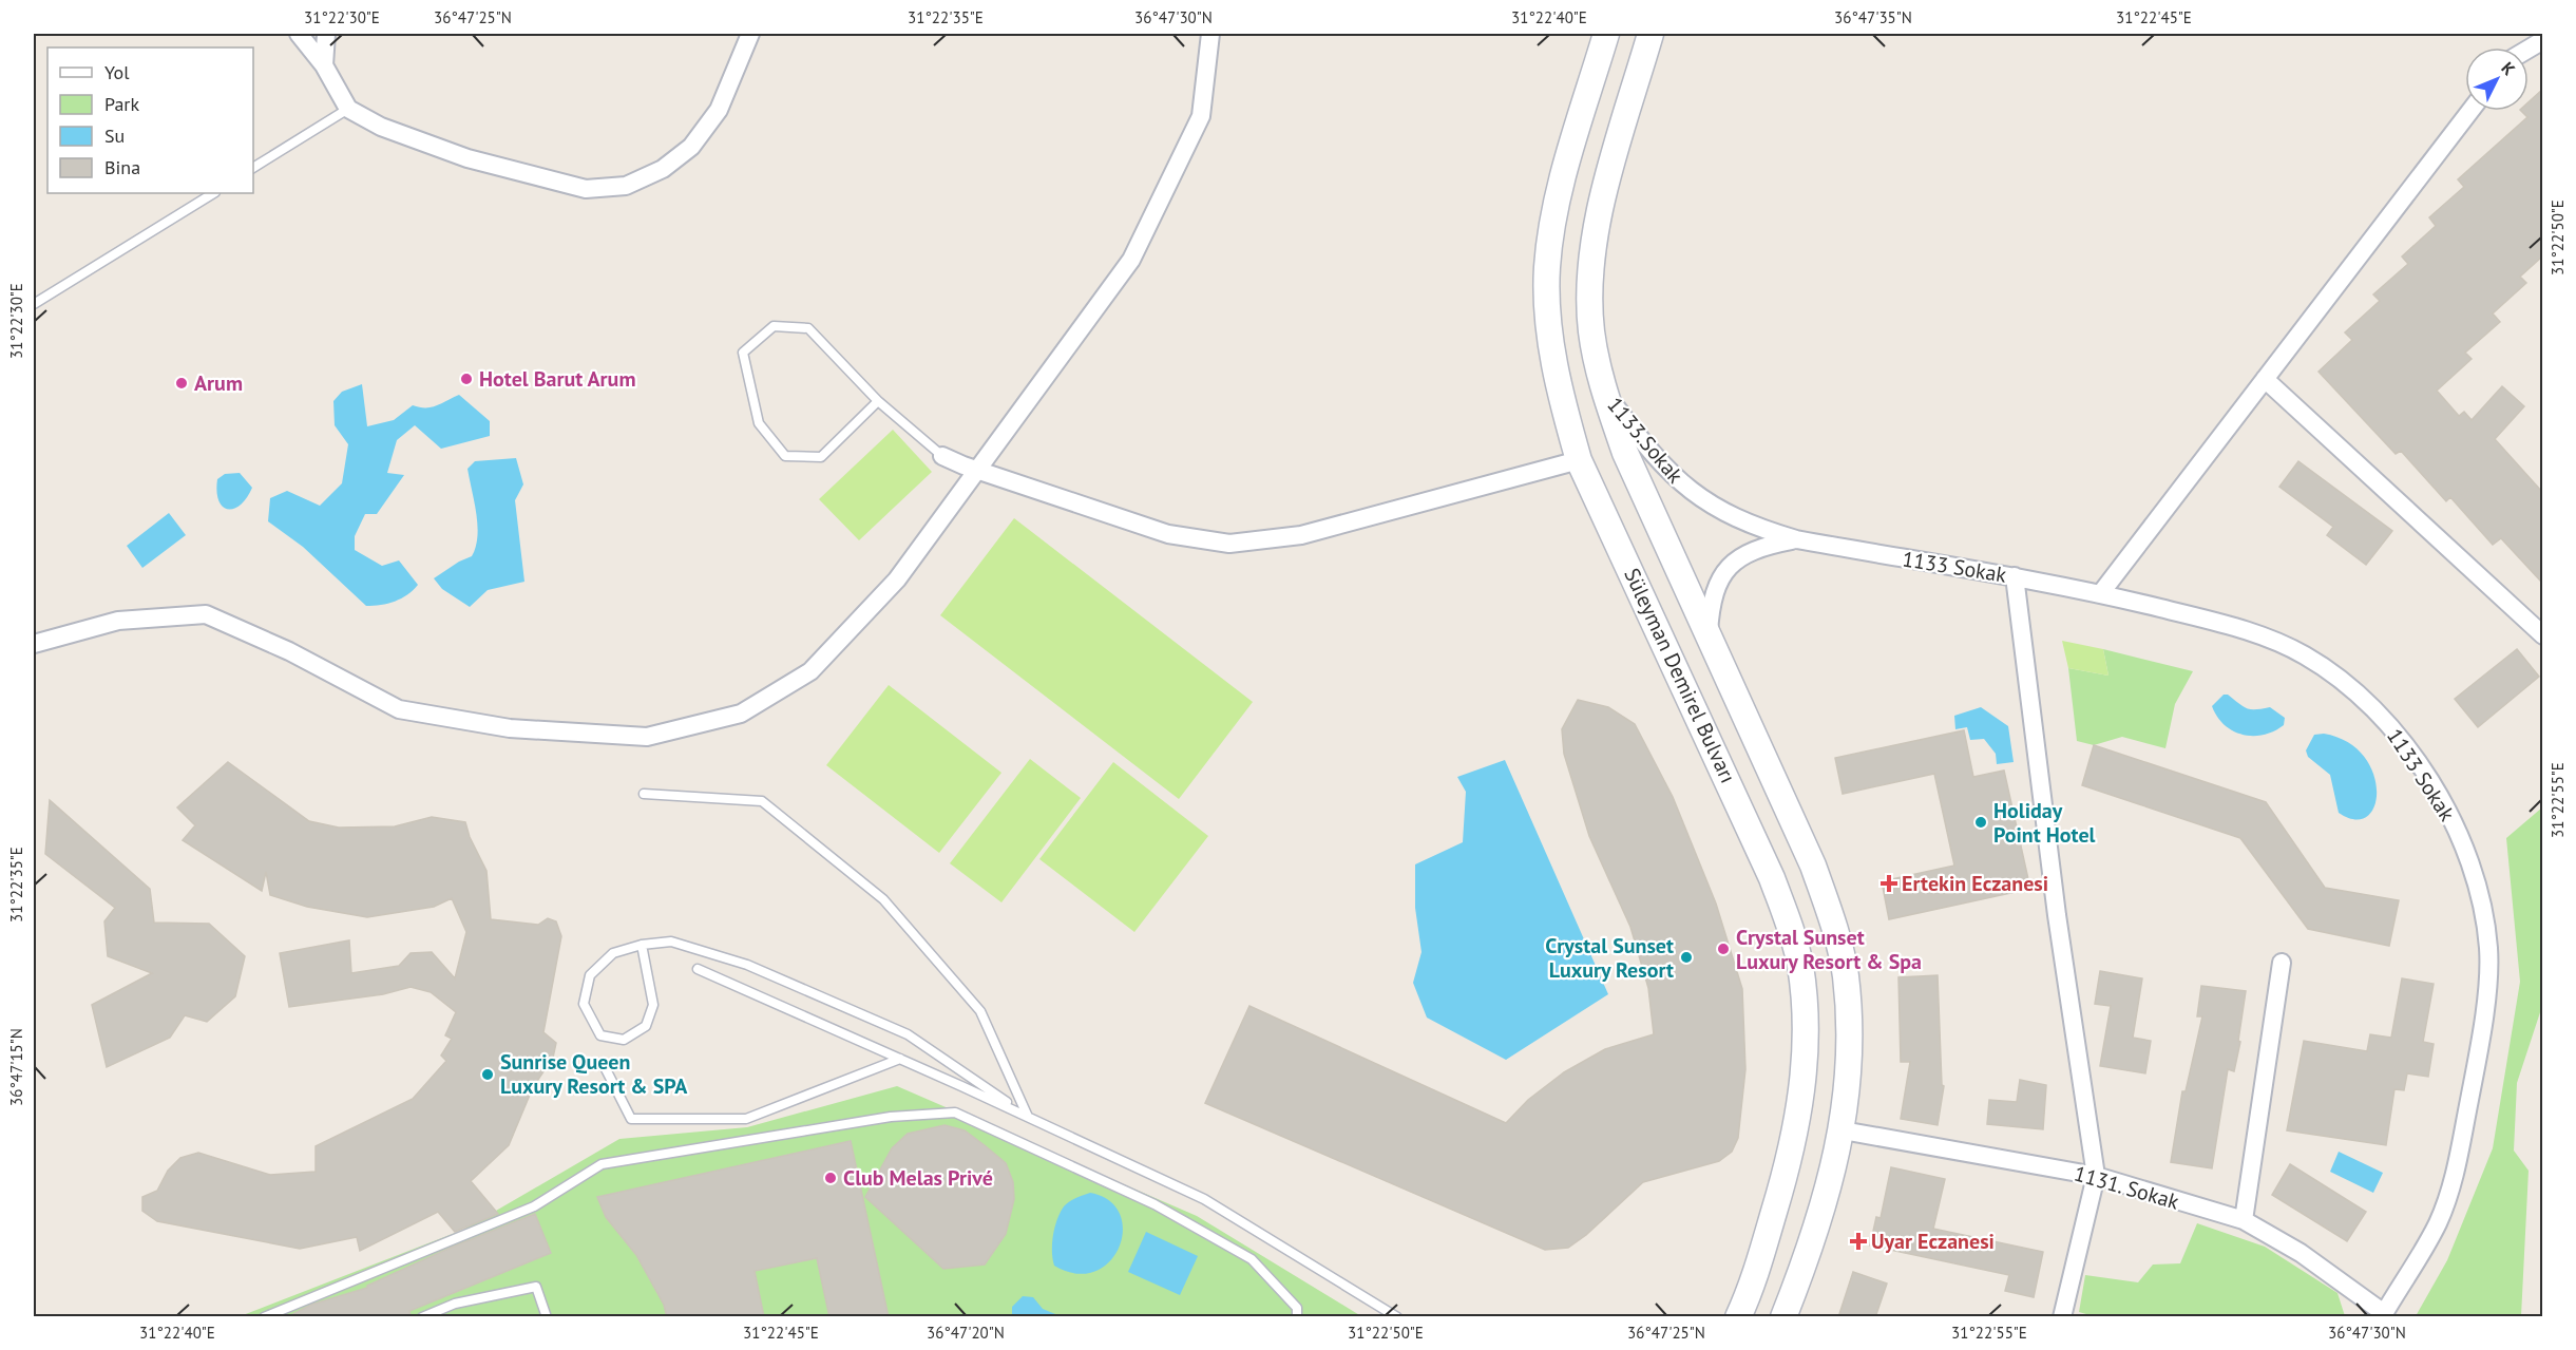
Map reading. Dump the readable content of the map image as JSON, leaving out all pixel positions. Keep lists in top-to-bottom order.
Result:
{
  "streets": {
    "main road": ["Süleyman Demirel Bulvarı"],
    "street": ["1133.Sokak", "1133 Sokak", "1131. Sokak"]
  },
  "crossings": [
    ["1133.Sokak", "1133 Sokak"],
    ["1133.Sokak", "Süleyman Demirel Bulvarı"],
    ["1133 Sokak", "1131. Sokak"],
    ["Süleyman Demirel Bulvarı", "1131. Sokak"]
  ],
  "places": {
    "other": [
      "Hotel Barut Arum",
      "Arum",
      "Holiday Point Hotel",
      "Crystal Sunset Luxury Resort & Spa",
      "Crystal Sunset Luxury Resort",
      "Sunrise Queen Luxury Resort & SPA",
      "Club Melas Privé"
    ],
    "health": ["Ertekin Eczanesi", "Uyar Eczanesi"]
  },
  "legend": [
    "Yol",
    "Park",
    "Su",
    "Bina"
  ],
  "north": "top right",
  "coordinates": [
    "31°22'30\"E",
    "36°47'25\"N",
    "31°22'35\"E",
    "36°47'30\"N",
    "31°22'40\"E",
    "36°47'35\"N",
    "31°22'45\"E",
    "31°22'50\"E",
    "31°22'55\"E",
    "36°47'15\"N",
    "36°47'20\"N"
  ]
}
